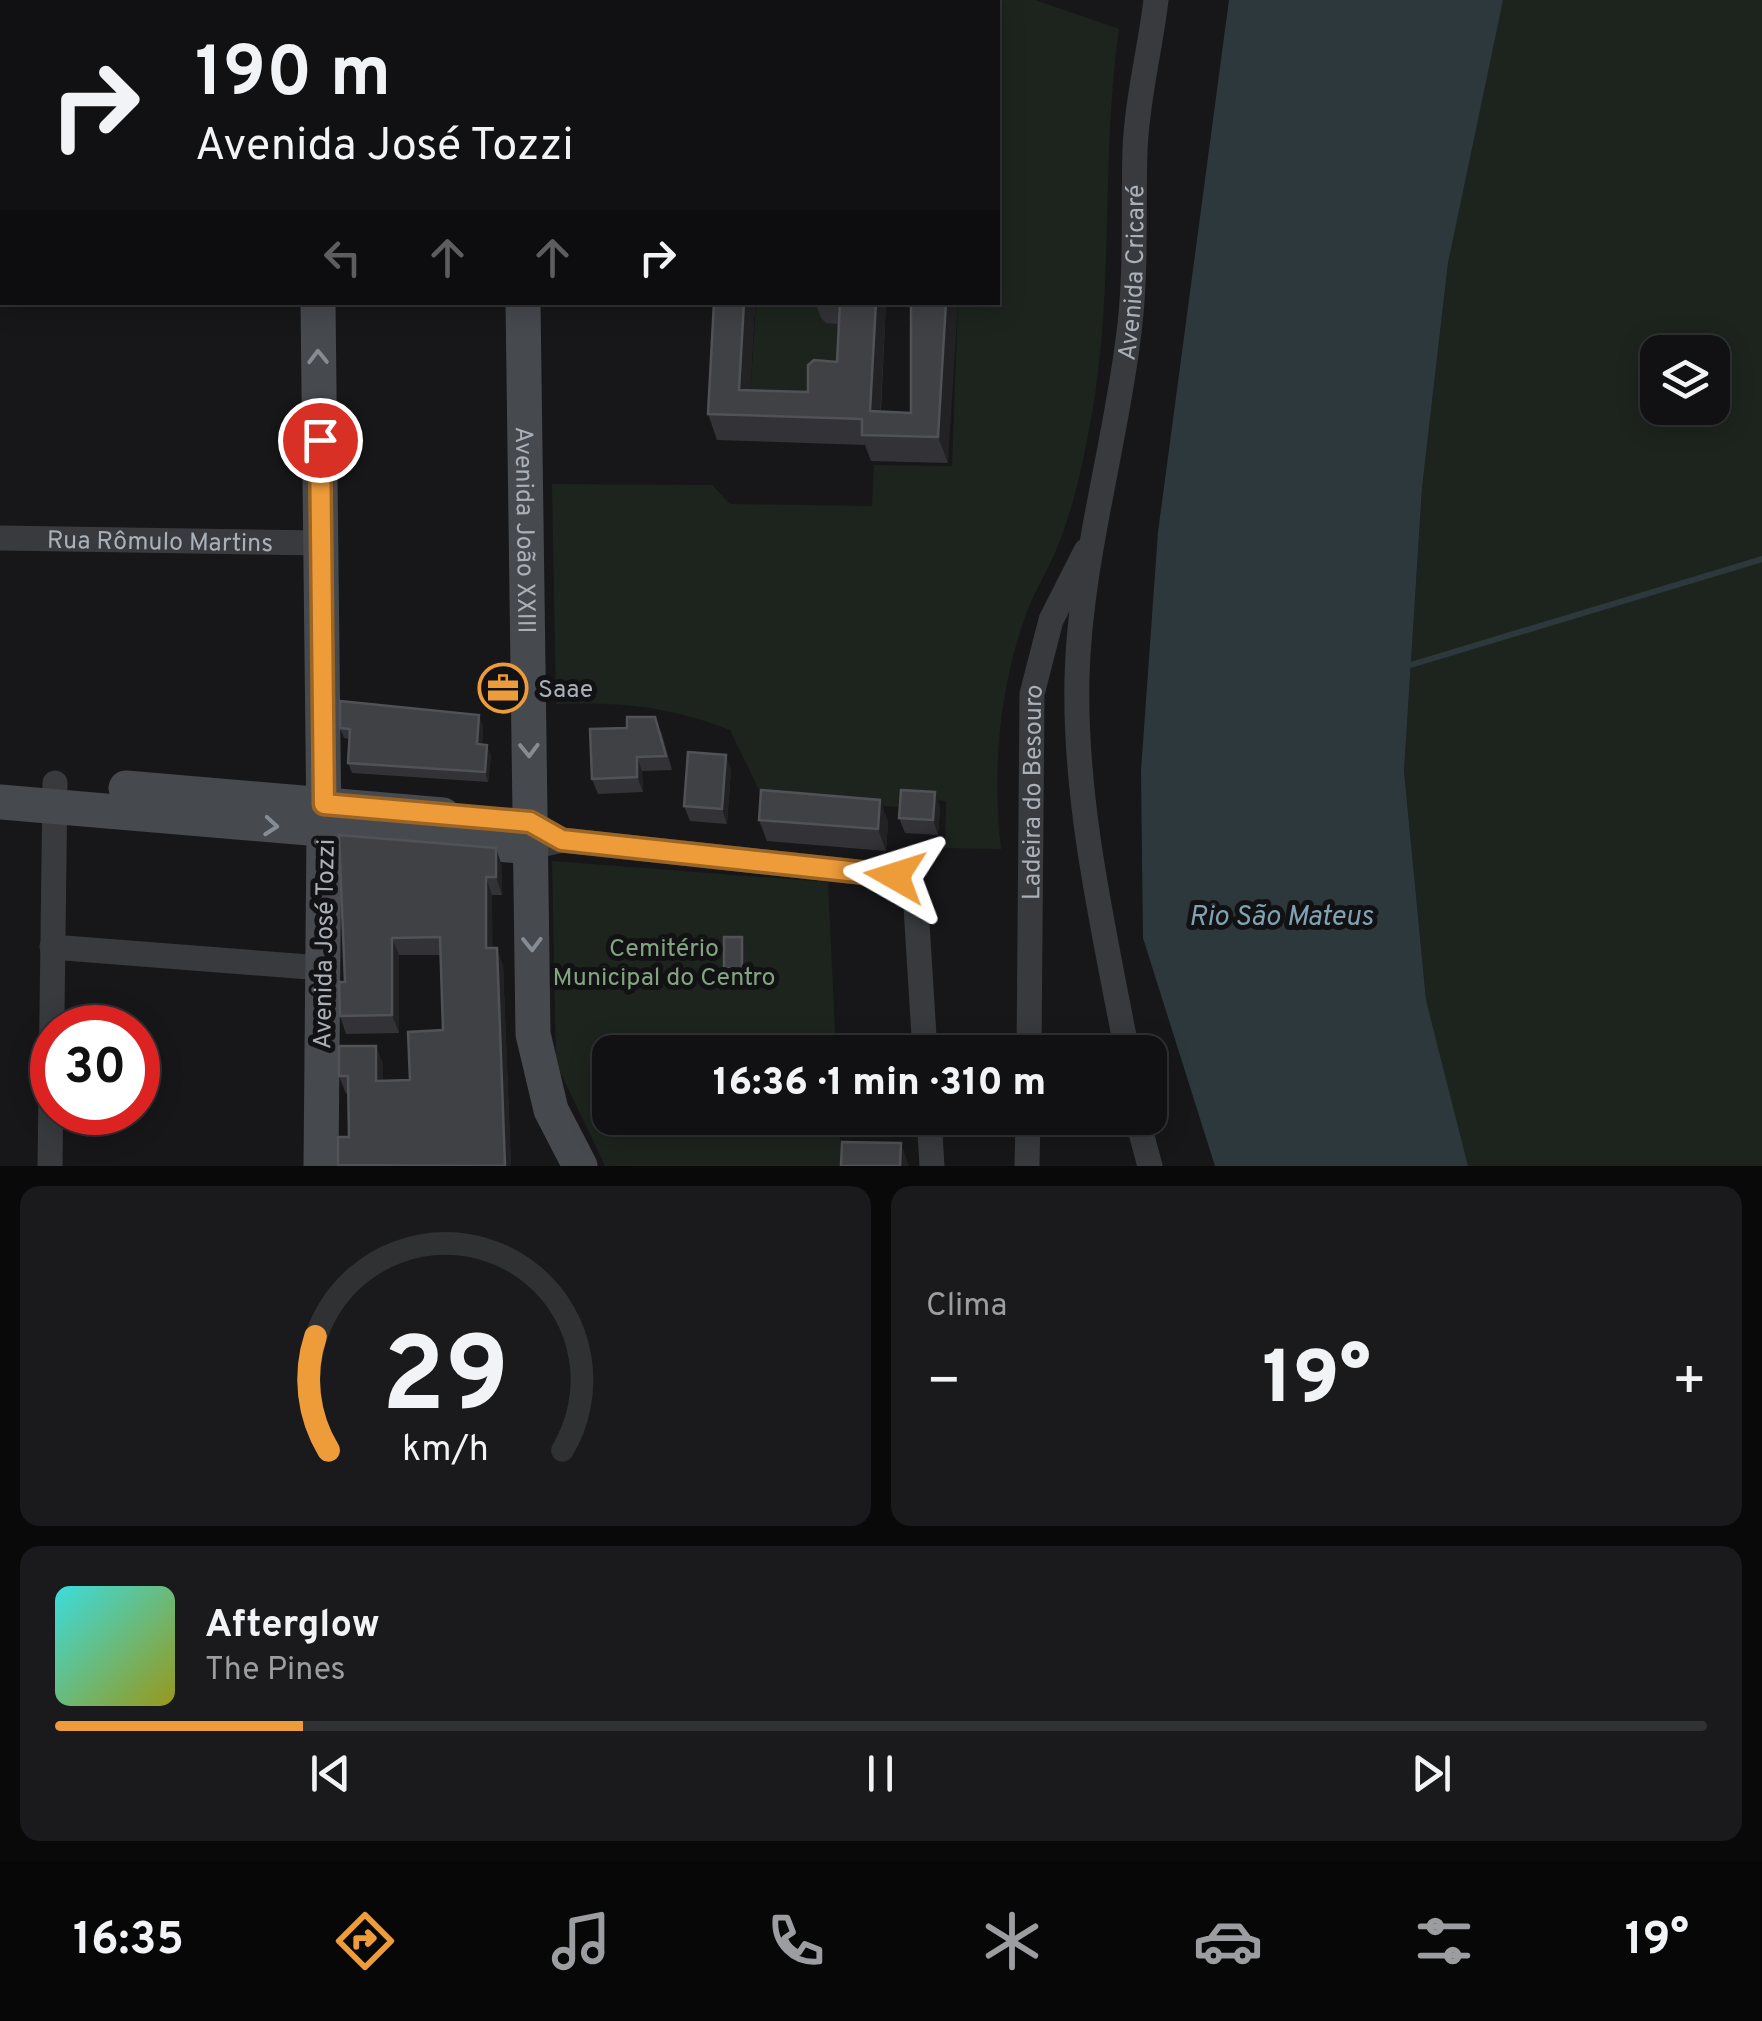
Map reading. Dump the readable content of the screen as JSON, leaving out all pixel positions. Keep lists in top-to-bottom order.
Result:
{
  "streets": {
    "street": [
      "Avenida Cricaré",
      "Avenida João XXIII",
      "Rua Rômulo Martins",
      "Ladeira do Besouro",
      "Avenida José Tozzi"
    ]
  },
  "crossings": [
    ["Avenida Cricaré", "Ladeira do Besouro"],
    ["Rua Rômulo Martins", "Avenida José Tozzi"]
  ],
  "one_way": ["Avenida João XXIII"],
  "water": ["Rio São Mateus"],
  "parks": ["Cemitério Municipal do Centro"],
  "places": {
    "office": ["Saae"]
  },
  "page": {
    "turn": ["190 m", "Avenida José Tozzi"],
    "limit": "30",
    "trip": "16:36 · 1 min · 310 m",
    "tile": "Clima",
    "heat": ["−", "19°", "+"],
    "song": ["Afterglow", "The Pines"],
    "tabs": ["16:35", "19°"],
    "gauge": ["29", "km/h"]
  }
}
